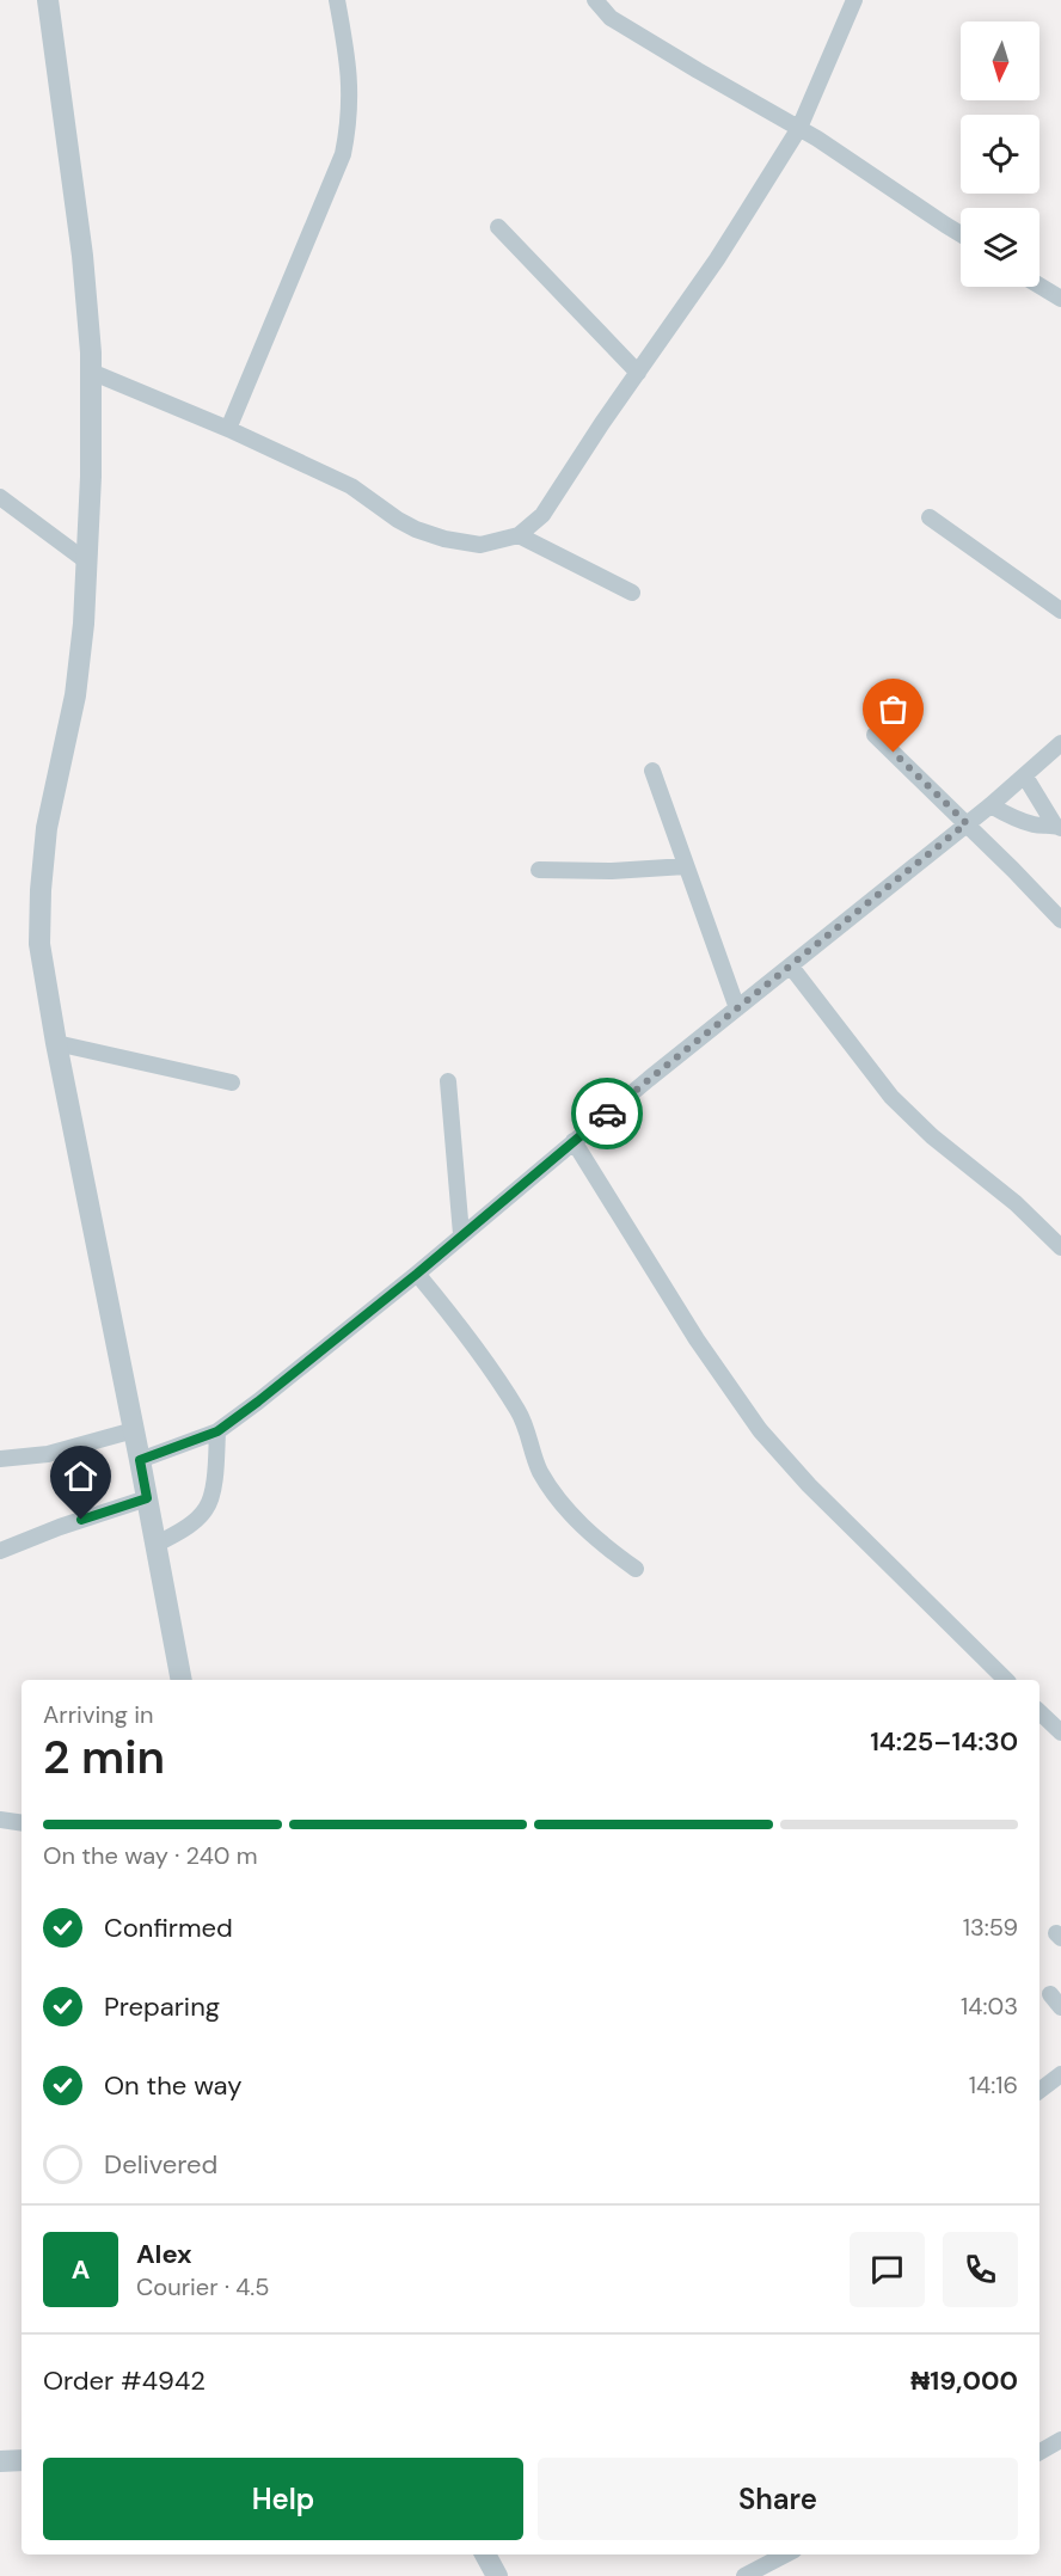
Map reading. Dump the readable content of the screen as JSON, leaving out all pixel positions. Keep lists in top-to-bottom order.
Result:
{
  "north": "bottom",
  "page": {
    "heading": ["2 min", "Arriving in", "14:25–14:30"],
    "panel": [
      "Alex",
      "Courier · 4.5",
      "Order #4942",
      "₦19,000"
    ],
    "bar": "On the way · 240 m",
    "list": [
      ["Confirmed", "13:59"],
      ["Preparing", "14:03"],
      ["On the way", "14:16"],
      "Delivered"
    ],
    "round": "A",
    "buttons": ["Help", "Share"]
  }
}
